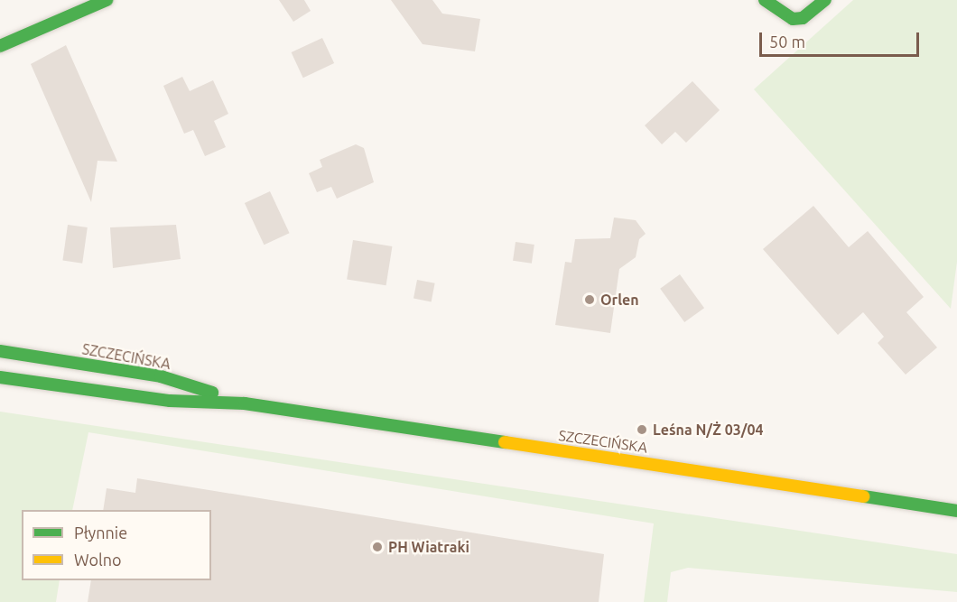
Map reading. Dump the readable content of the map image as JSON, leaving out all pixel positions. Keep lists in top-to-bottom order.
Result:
{
  "streets": {
    "main road": ["SZCZECIŃSKA"]
  },
  "places": ["Orlen", "Leśna N/Ż 03/04", "PH Wiatraki"],
  "legend": ["Płynnie", "Wolno"],
  "scale_bar": "50 m"
}
